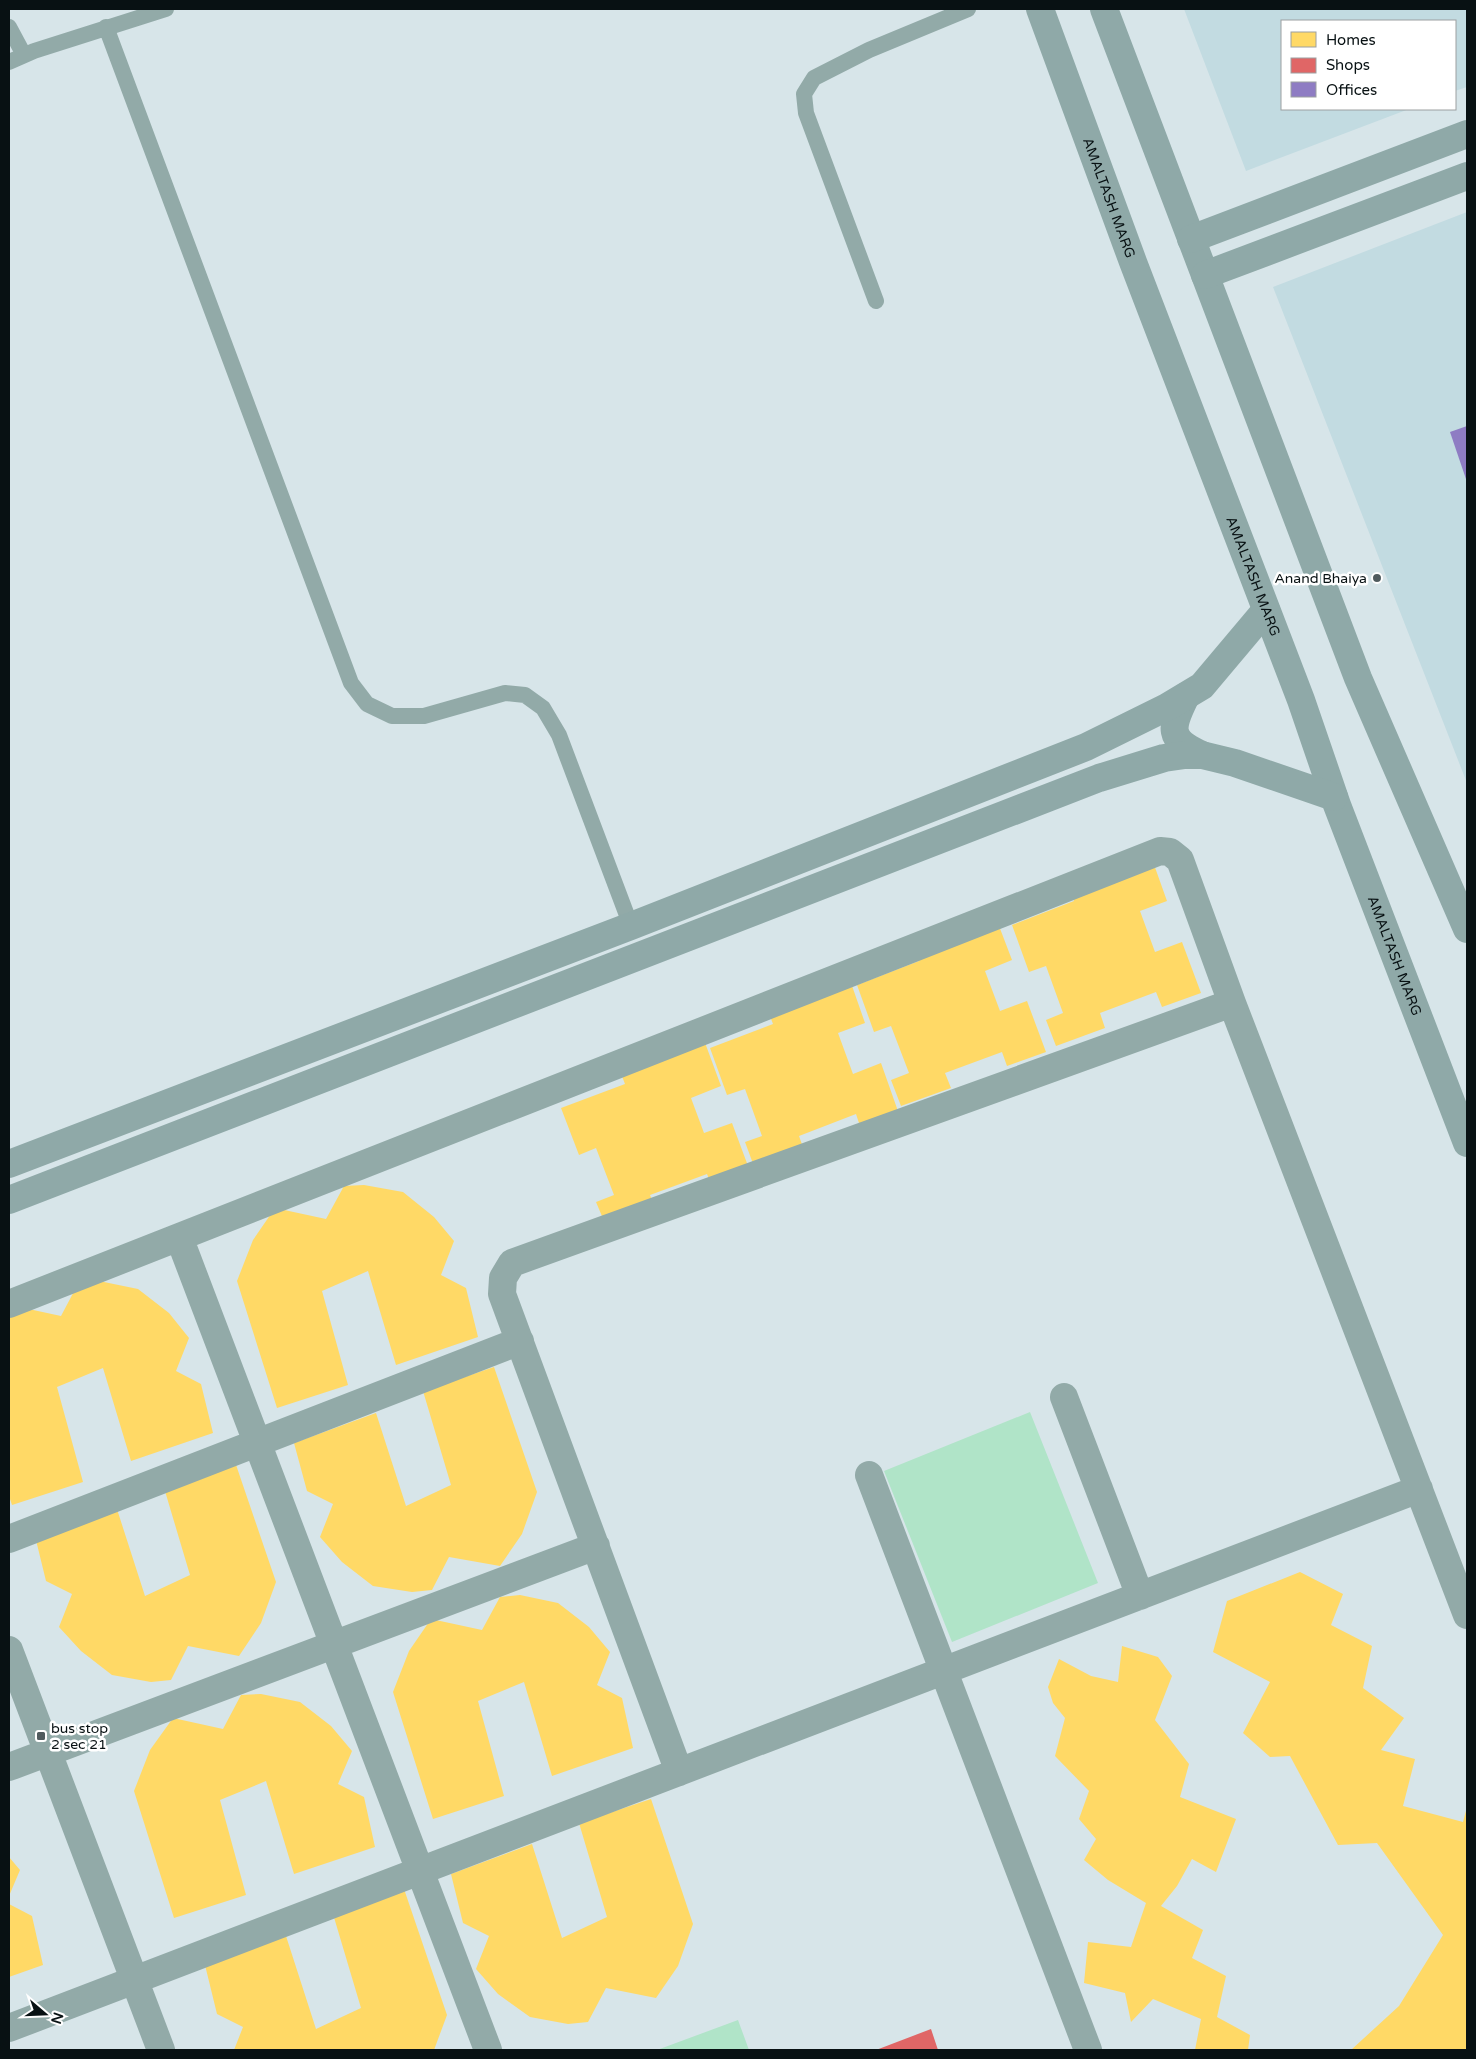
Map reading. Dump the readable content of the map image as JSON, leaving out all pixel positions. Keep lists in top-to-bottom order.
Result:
{
  "streets": {
    "street": ["AMALTASH MARG"]
  },
  "places": {
    "other": ["Anand Bhaiya"],
    "transit": ["bus stop 2 sec 21"]
  },
  "legend": ["Homes", "Shops", "Offices"],
  "north": "right"
}
